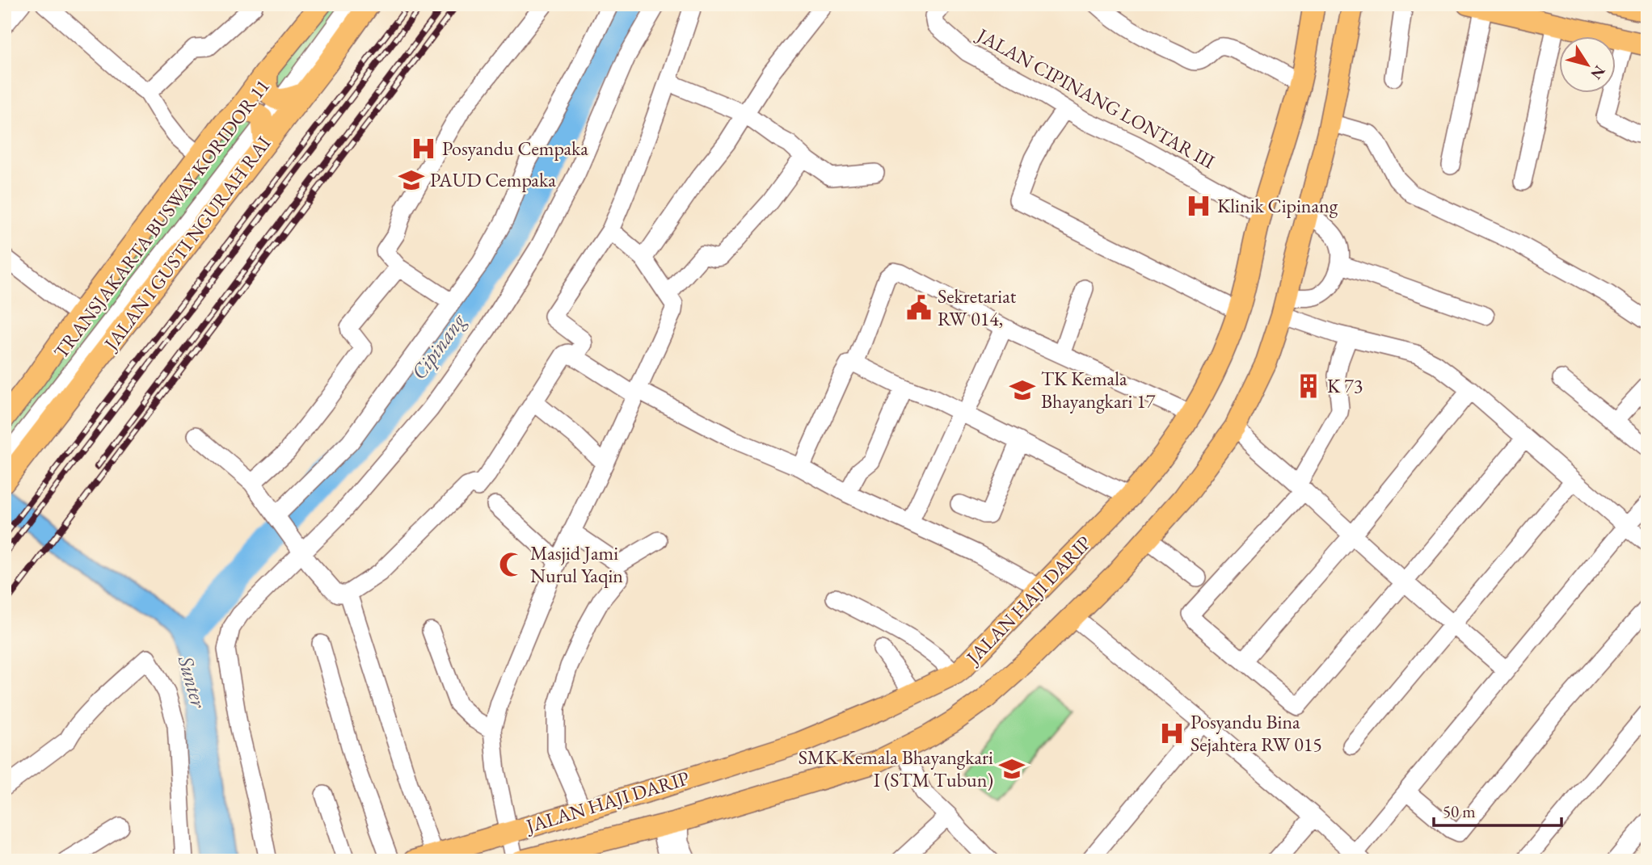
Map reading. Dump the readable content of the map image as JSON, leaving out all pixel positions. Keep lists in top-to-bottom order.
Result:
{
  "streets": {
    "main road": ["JALAN I GUSTI NGURAH RAI", "JALAN HAJI DARIP"],
    "street": ["JALAN CIPINANG LONTAR III", "TRANSJAKARTA BUSWAY KORIDOR 11"]
  },
  "crossings": [
    ["JALAN CIPINANG LONTAR III", "JALAN HAJI DARIP"],
    ["TRANSJAKARTA BUSWAY KORIDOR 11", "JALAN I GUSTI NGURAH RAI"]
  ],
  "water": ["Cipinang", "Sunter"],
  "places": {
    "hospital": ["Posyandu Cempaka", "Klinik Cipinang", "Posyandu Bina Sejahtera RW 015"],
    "school or university": ["PAUD Cempaka", "TK Kemala Bhayangkari 17", "SMK Kemala Bhayangkari I (STM Tubun)"],
    "public building": ["Sekretariat RW 014,"],
    "building": ["K 73"],
    "mosque": ["Masjid Jami Nurul Yaqin"]
  },
  "scale_bar": "50 m",
  "north": "bottom right"
}
